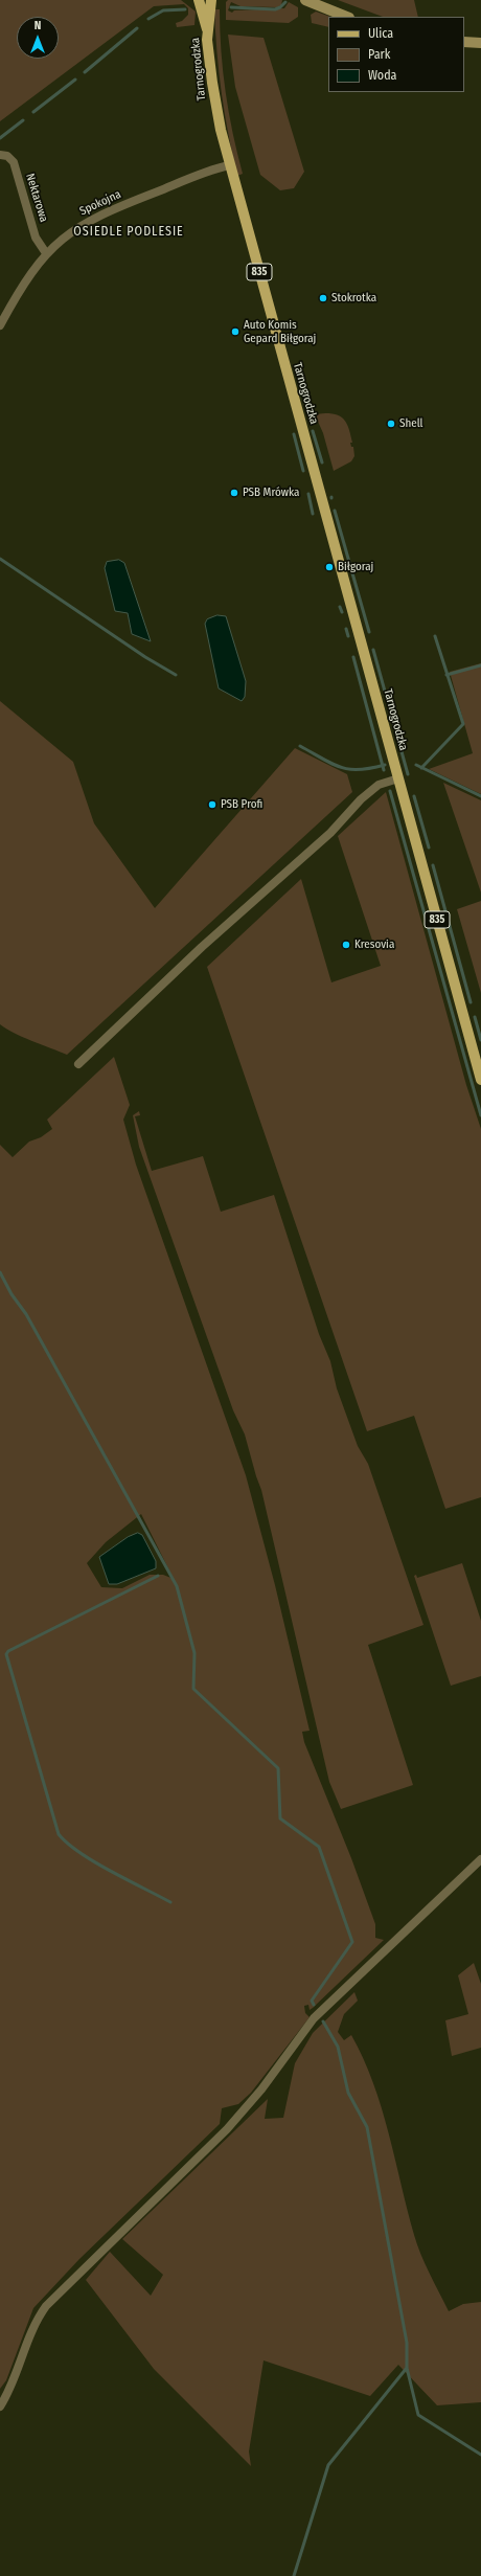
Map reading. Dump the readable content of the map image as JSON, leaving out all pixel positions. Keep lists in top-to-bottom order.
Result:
{
  "streets": {
    "main road": ["Tarnogrodzka", "835"],
    "street": ["Nektarowa", "Spokojna"]
  },
  "crossings": [
    ["Tarnogrodzka", "Spokojna"],
    ["Tarnogrodzka", "835"],
    ["Nektarowa", "Spokojna"]
  ],
  "districts": ["OSIEDLE PODLESIE"],
  "places": [
    "Stokrotka",
    "Auto Komis Gepard Biłgoraj",
    "Shell",
    "PSB Mrówka",
    "Biłgoraj",
    "PSB Profi",
    "Kresovia"
  ],
  "legend": ["Ulica", "Park", "Woda"],
  "north": "top"
}
